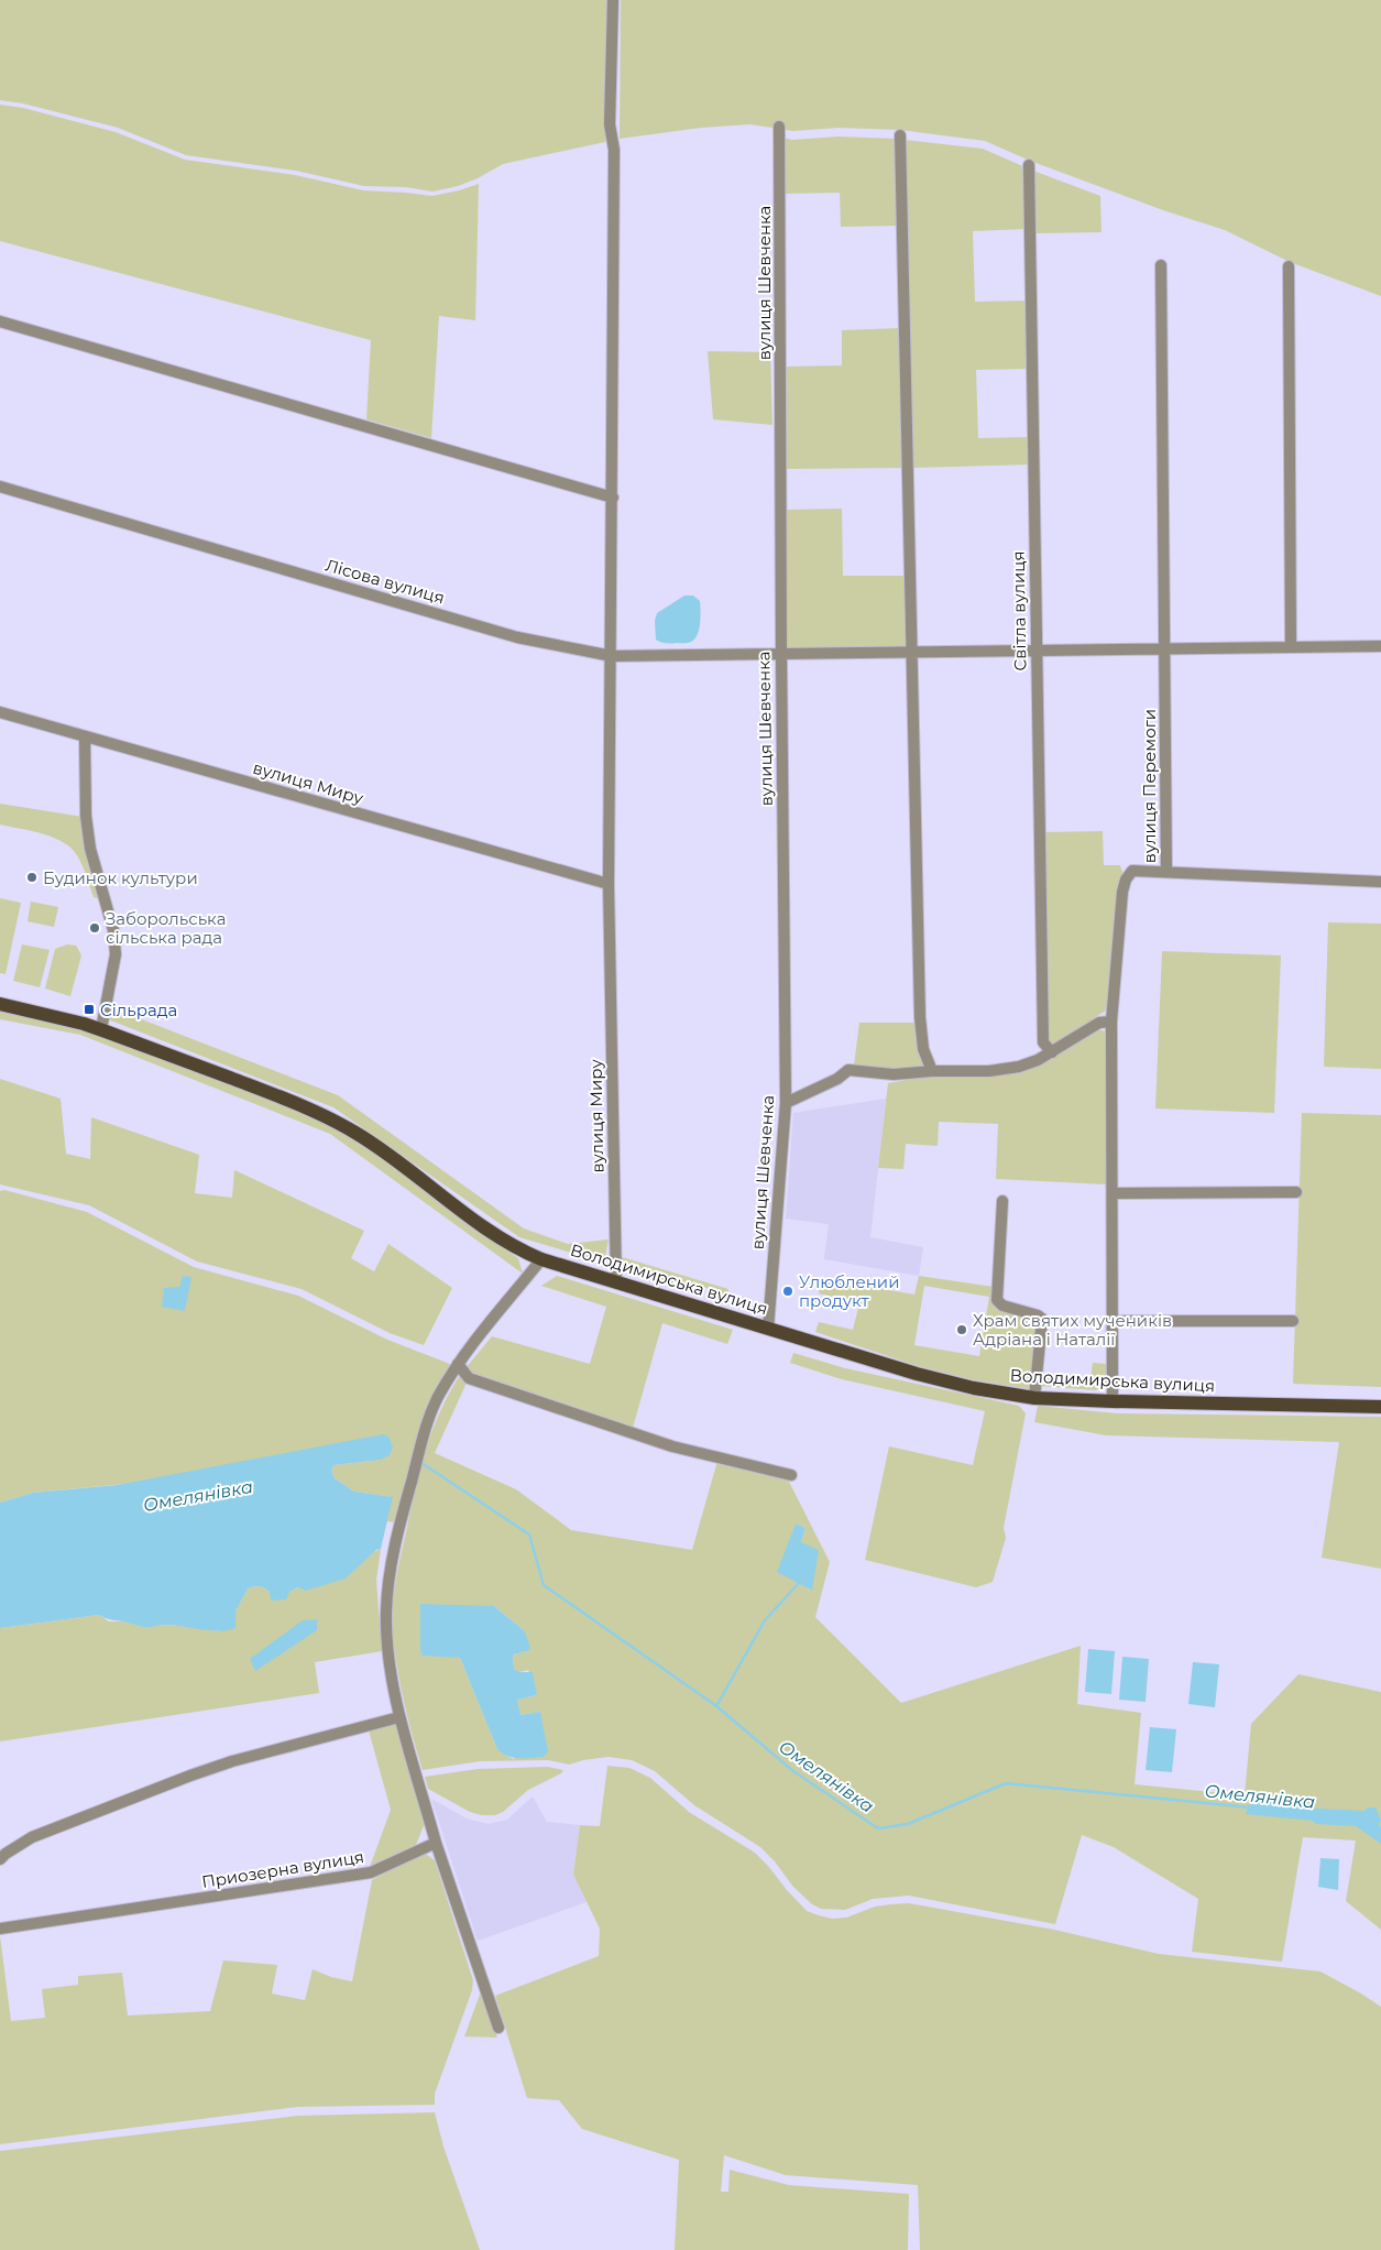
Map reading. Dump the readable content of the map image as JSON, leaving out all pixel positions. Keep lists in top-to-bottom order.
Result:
{
  "streets": {
    "main road": ["Володимирська вулиця"],
    "street": [
      "вулиця Шевченка",
      "Лісова вулиця",
      "Світла вулиця",
      "вулиця Миру",
      "вулиця Перемоги",
      "Приозерна вулиця"
    ]
  },
  "crossings": [
    ["вулиця Шевченка", "Лісова вулиця"],
    ["вулиця Шевченка", "Володимирська вулиця"],
    ["Лісова вулиця", "Світла вулиця"],
    ["Лісова вулиця", "вулиця Миру"],
    ["Лісова вулиця", "вулиця Перемоги"],
    ["вулиця Миру", "Володимирська вулиця"],
    ["вулиця Перемоги", "Володимирська вулиця"]
  ],
  "water": ["Омелянівка"],
  "places": {
    "other": [
      "Будинок культури",
      "Заборольська сільська рада",
      "Улюблений продукт",
      "Храм святих мучеників Адріана і Наталії"
    ],
    "transit": ["Сільрада"]
  }
}
